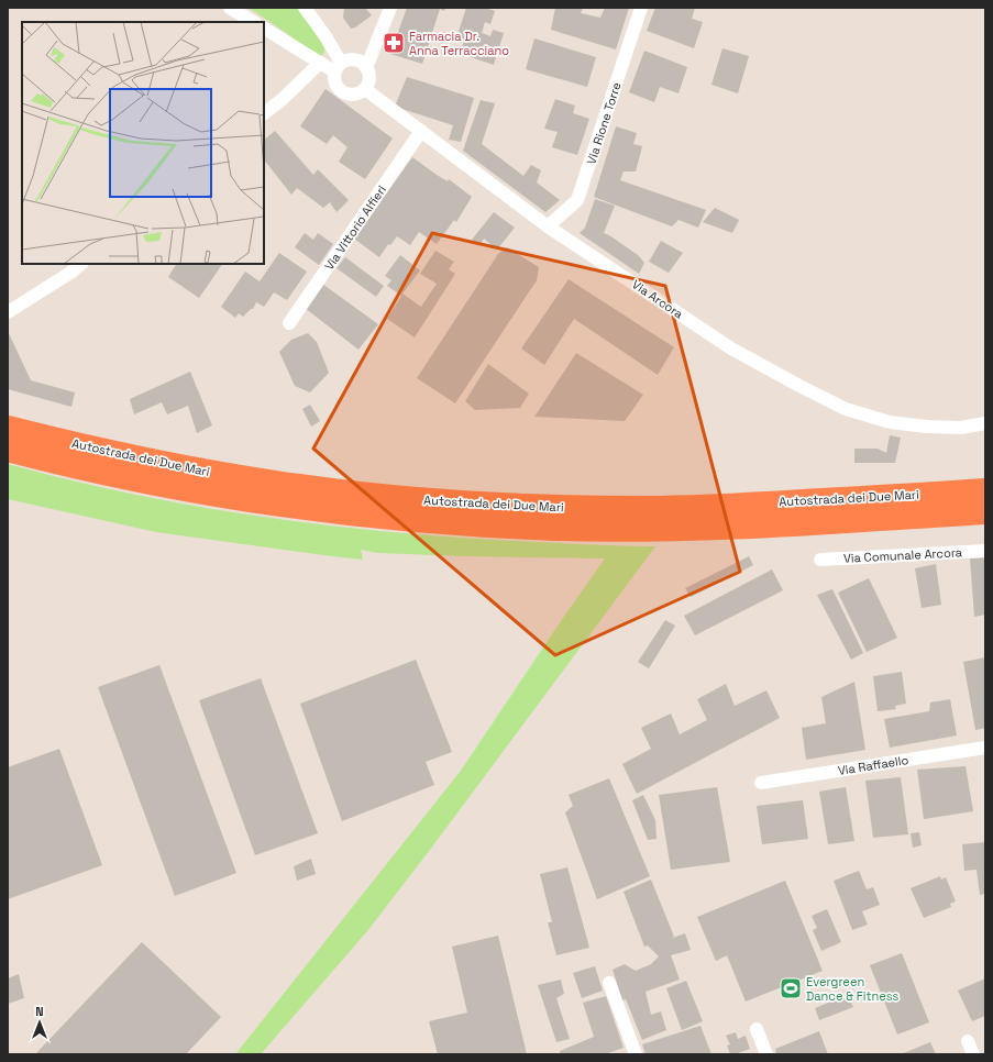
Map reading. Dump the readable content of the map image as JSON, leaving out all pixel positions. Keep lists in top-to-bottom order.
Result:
{
  "streets": {
    "highway": ["Autostrada dei Due Mari"],
    "street": [
      "Via Rione Torre",
      "Via Vittorio Alfieri",
      "Via Arcora",
      "Via Comunale Arcora",
      "Via Raffaello"
    ]
  },
  "crossings": [
    ["Via Rione Torre", "Via Arcora"],
    ["Via Vittorio Alfieri", "Via Arcora"]
  ],
  "places": {
    "pharmacy": ["Farmacia Dr. Anna Terracciano"],
    "sports": ["Evergreen Dance & Fitness"]
  },
  "north": "top"
}
